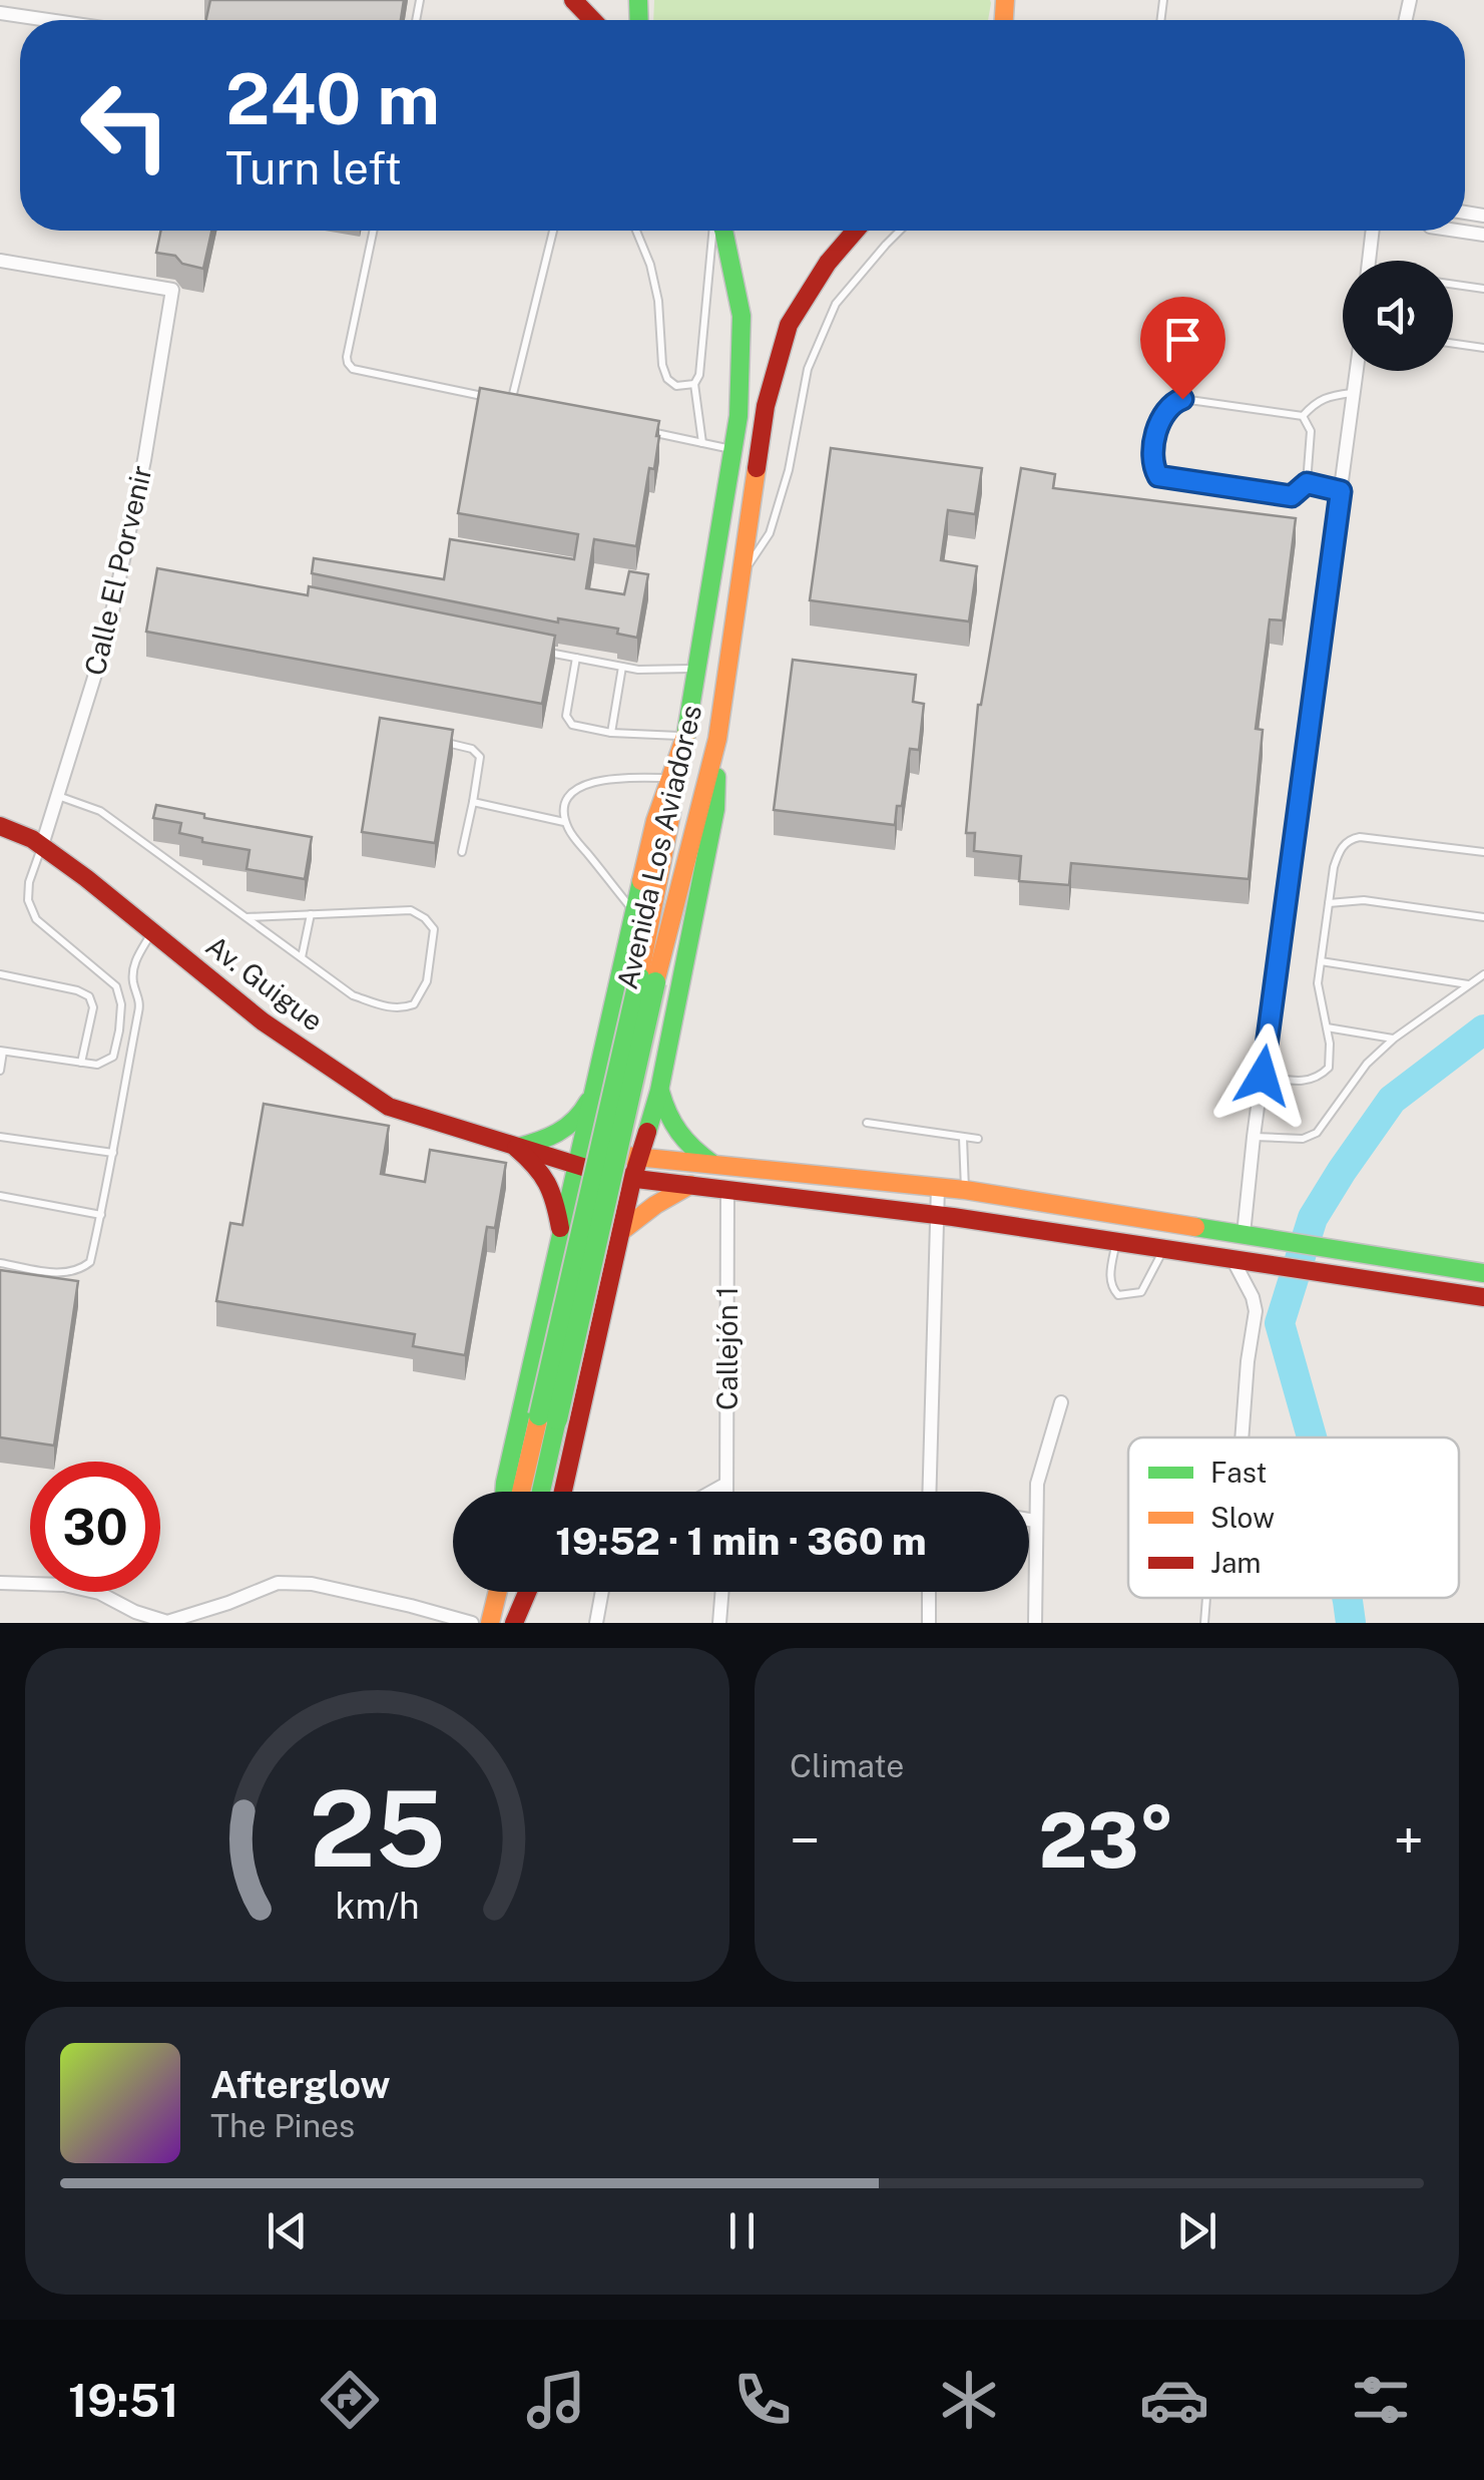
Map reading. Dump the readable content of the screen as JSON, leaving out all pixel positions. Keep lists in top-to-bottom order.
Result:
{
  "streets": {
    "main road": ["Avenida Los Aviadores", "Av. Guigue"],
    "street": ["Calle El Porvenir", "Callejón 1"]
  },
  "crossings": [
    ["Calle El Porvenir", "Av. Guigue"]
  ],
  "legend": ["Fast", "Slow", "Jam"],
  "page": {
    "turn": ["240 m", "Turn left"],
    "limit": "30",
    "trip": "19:52 · 1 min · 360 m",
    "tile": "Climate",
    "heat": ["−", "23°", "+"],
    "song": ["Afterglow", "The Pines"],
    "tabs": "19:51",
    "gauge": ["25", "km/h"]
  }
}
